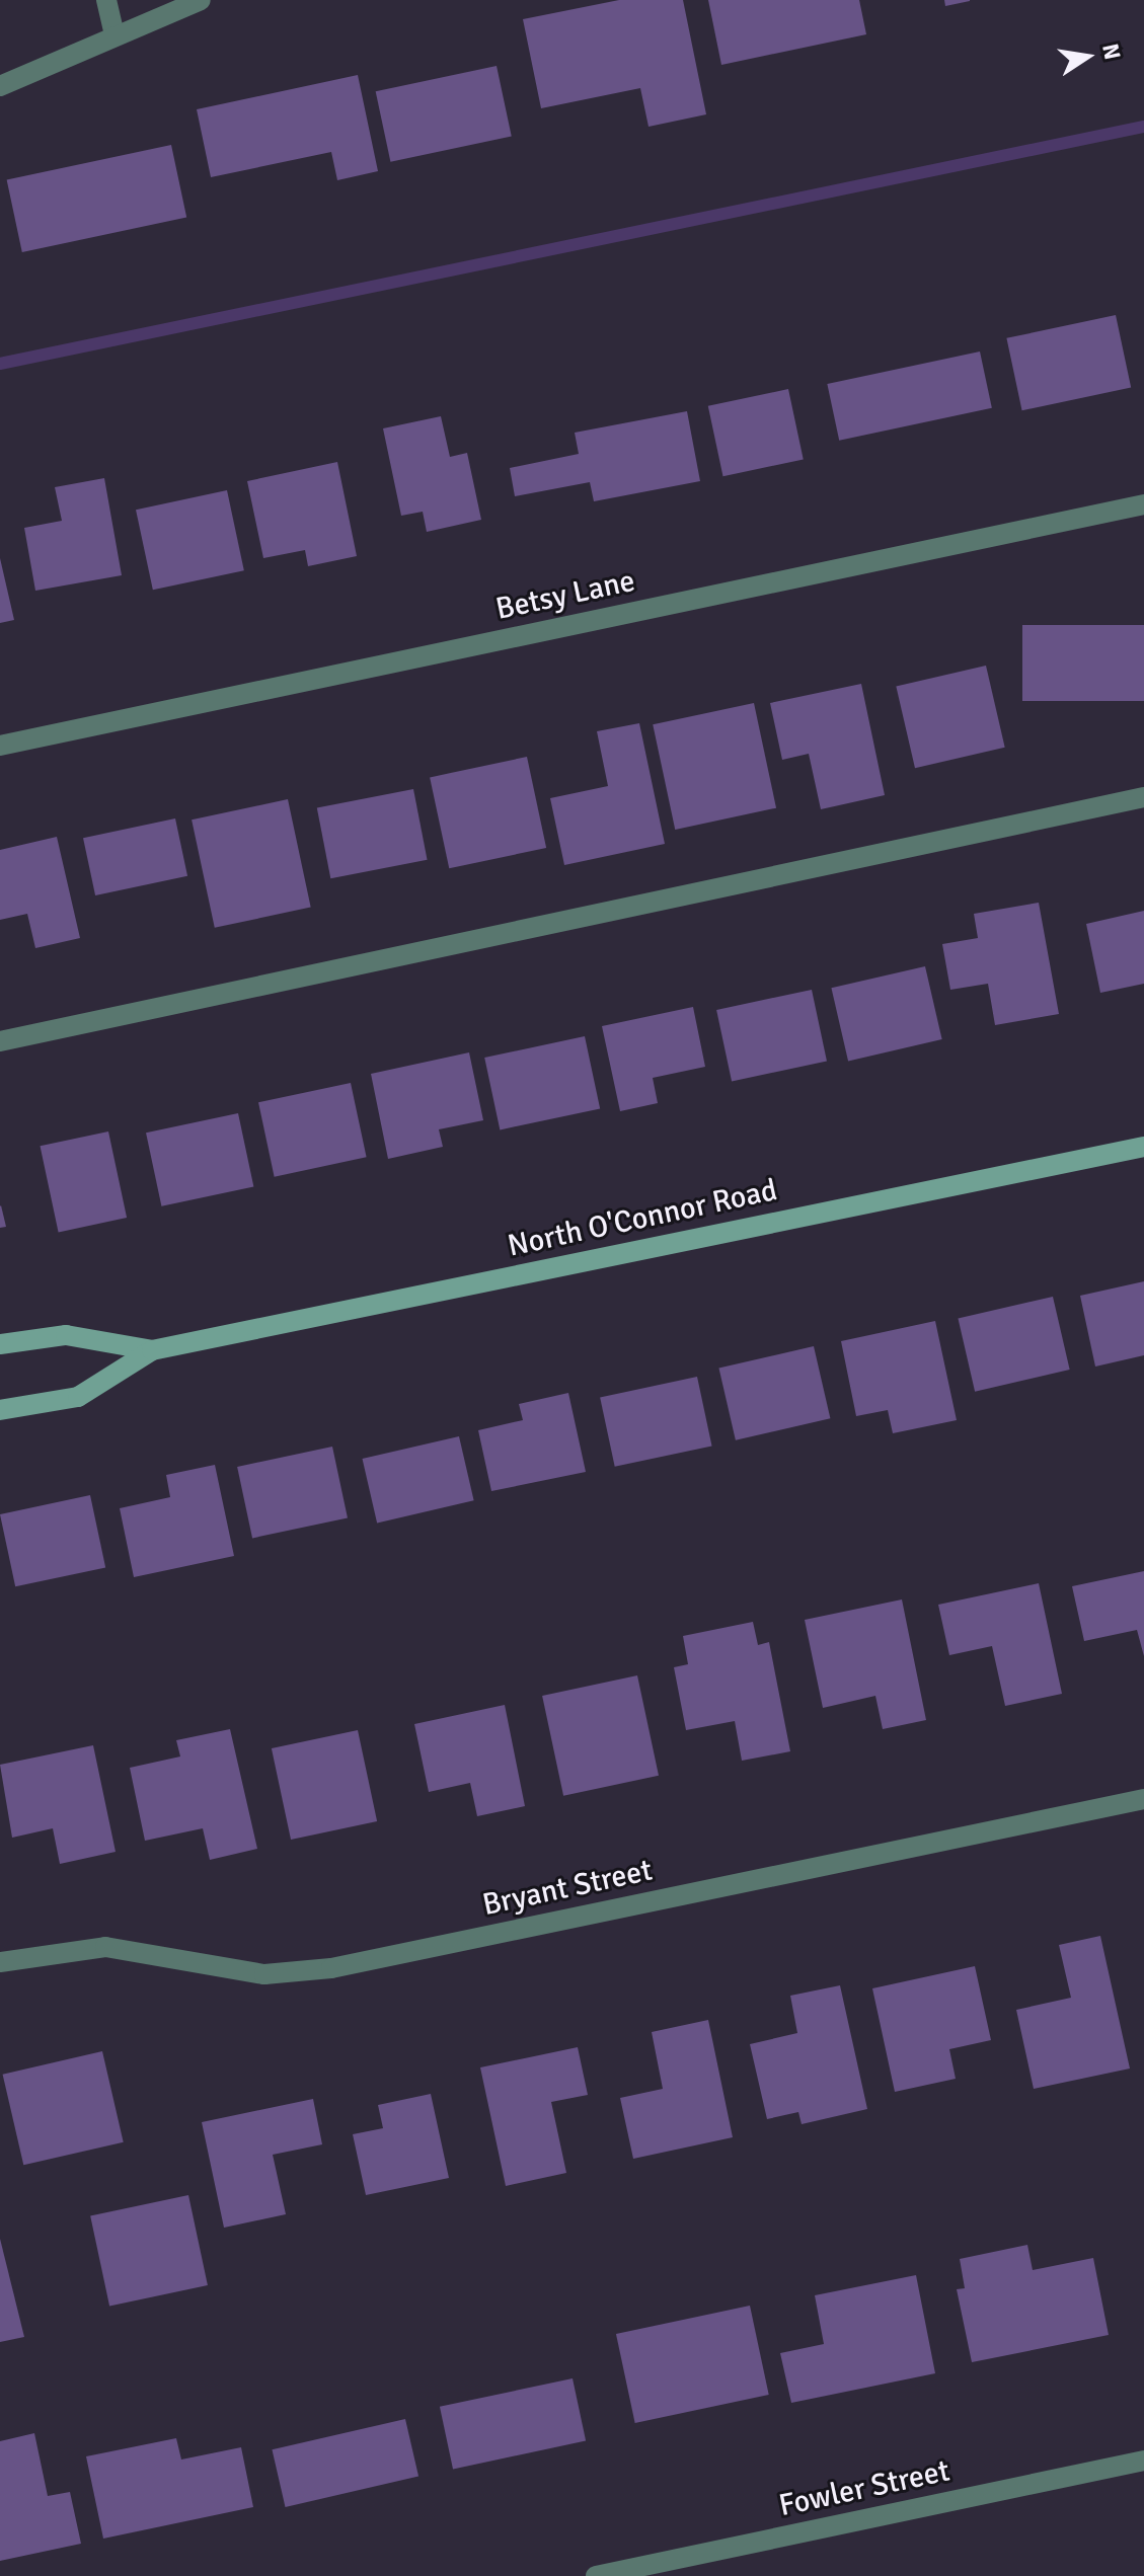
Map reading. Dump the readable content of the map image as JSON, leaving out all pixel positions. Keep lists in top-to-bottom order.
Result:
{
  "streets": {
    "main road": ["North O'Connor Road"],
    "street": ["Betsy Lane", "Bryant Street", "Fowler Street"]
  },
  "north": "right"
}
